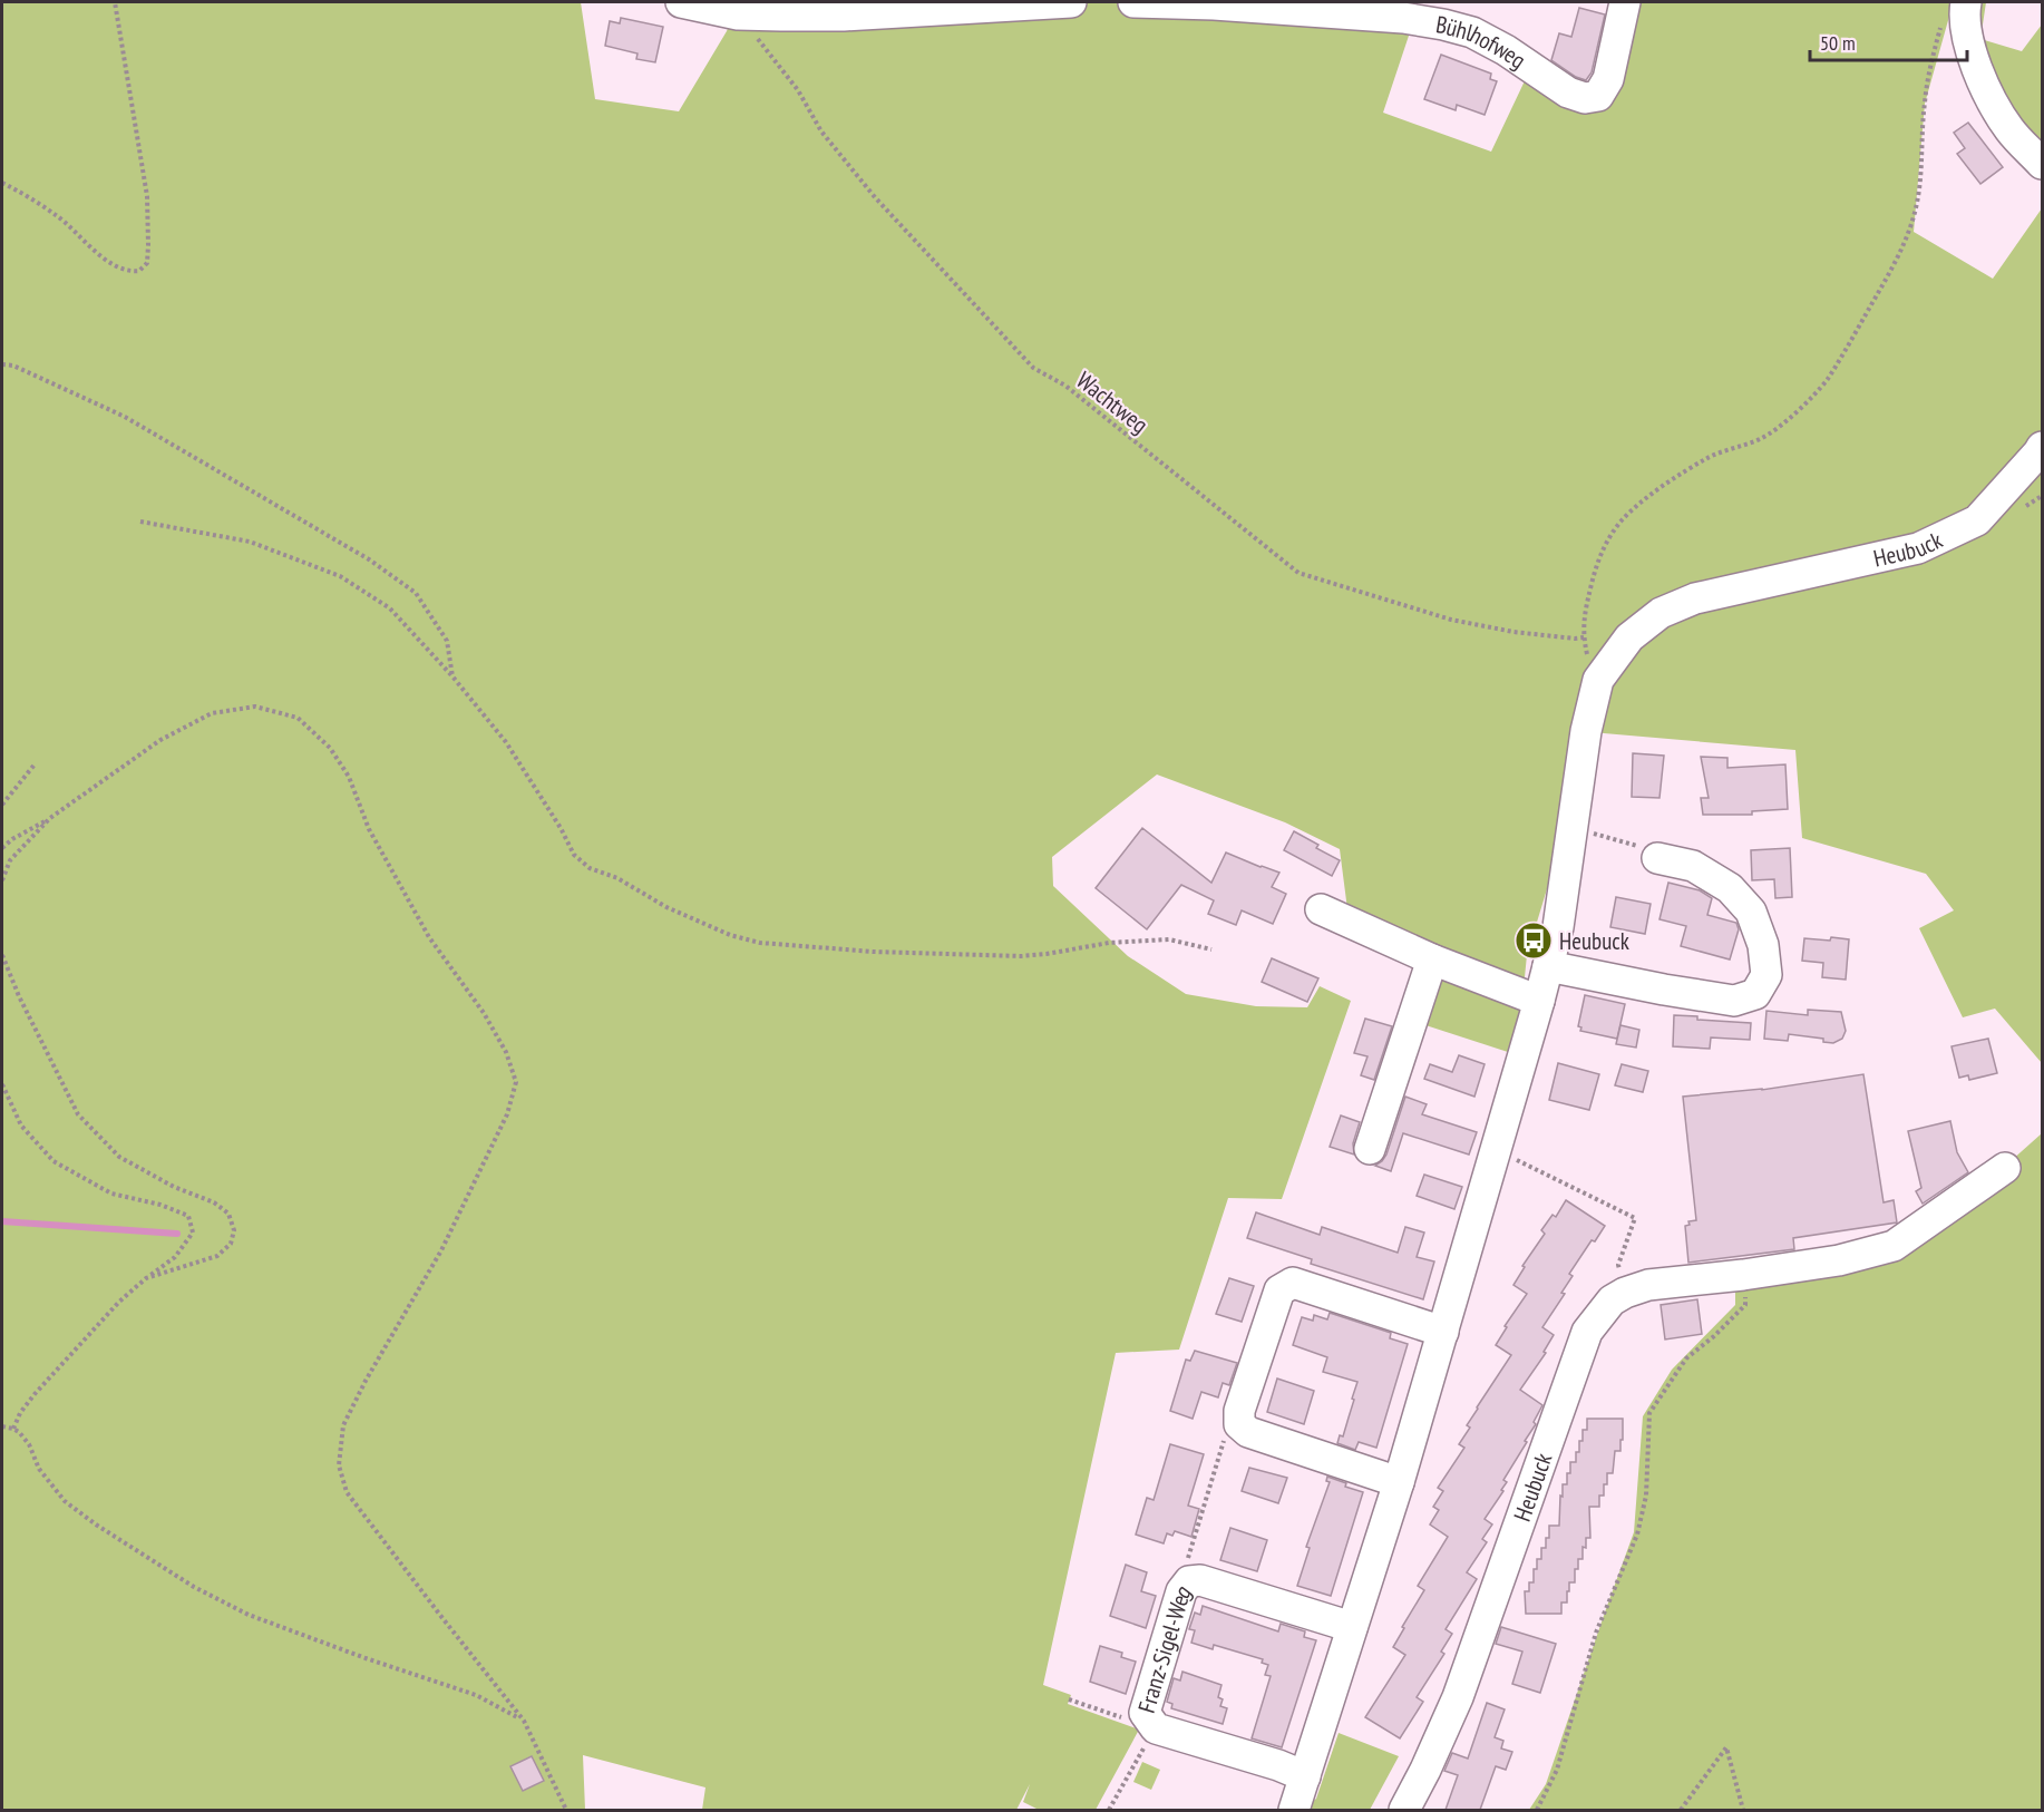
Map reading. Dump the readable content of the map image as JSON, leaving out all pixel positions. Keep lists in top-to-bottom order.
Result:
{
  "streets": {
    "street": ["Bühlhofweg", "Heubuck", "Franz-Sigel-Weg"],
    "path": ["Wachtweg"]
  },
  "crossings": [
    ["Heubuck", "Franz-Sigel-Weg"]
  ],
  "places": {
    "bus stop": ["Heubuck"]
  },
  "scale_bar": "50 m"
}
